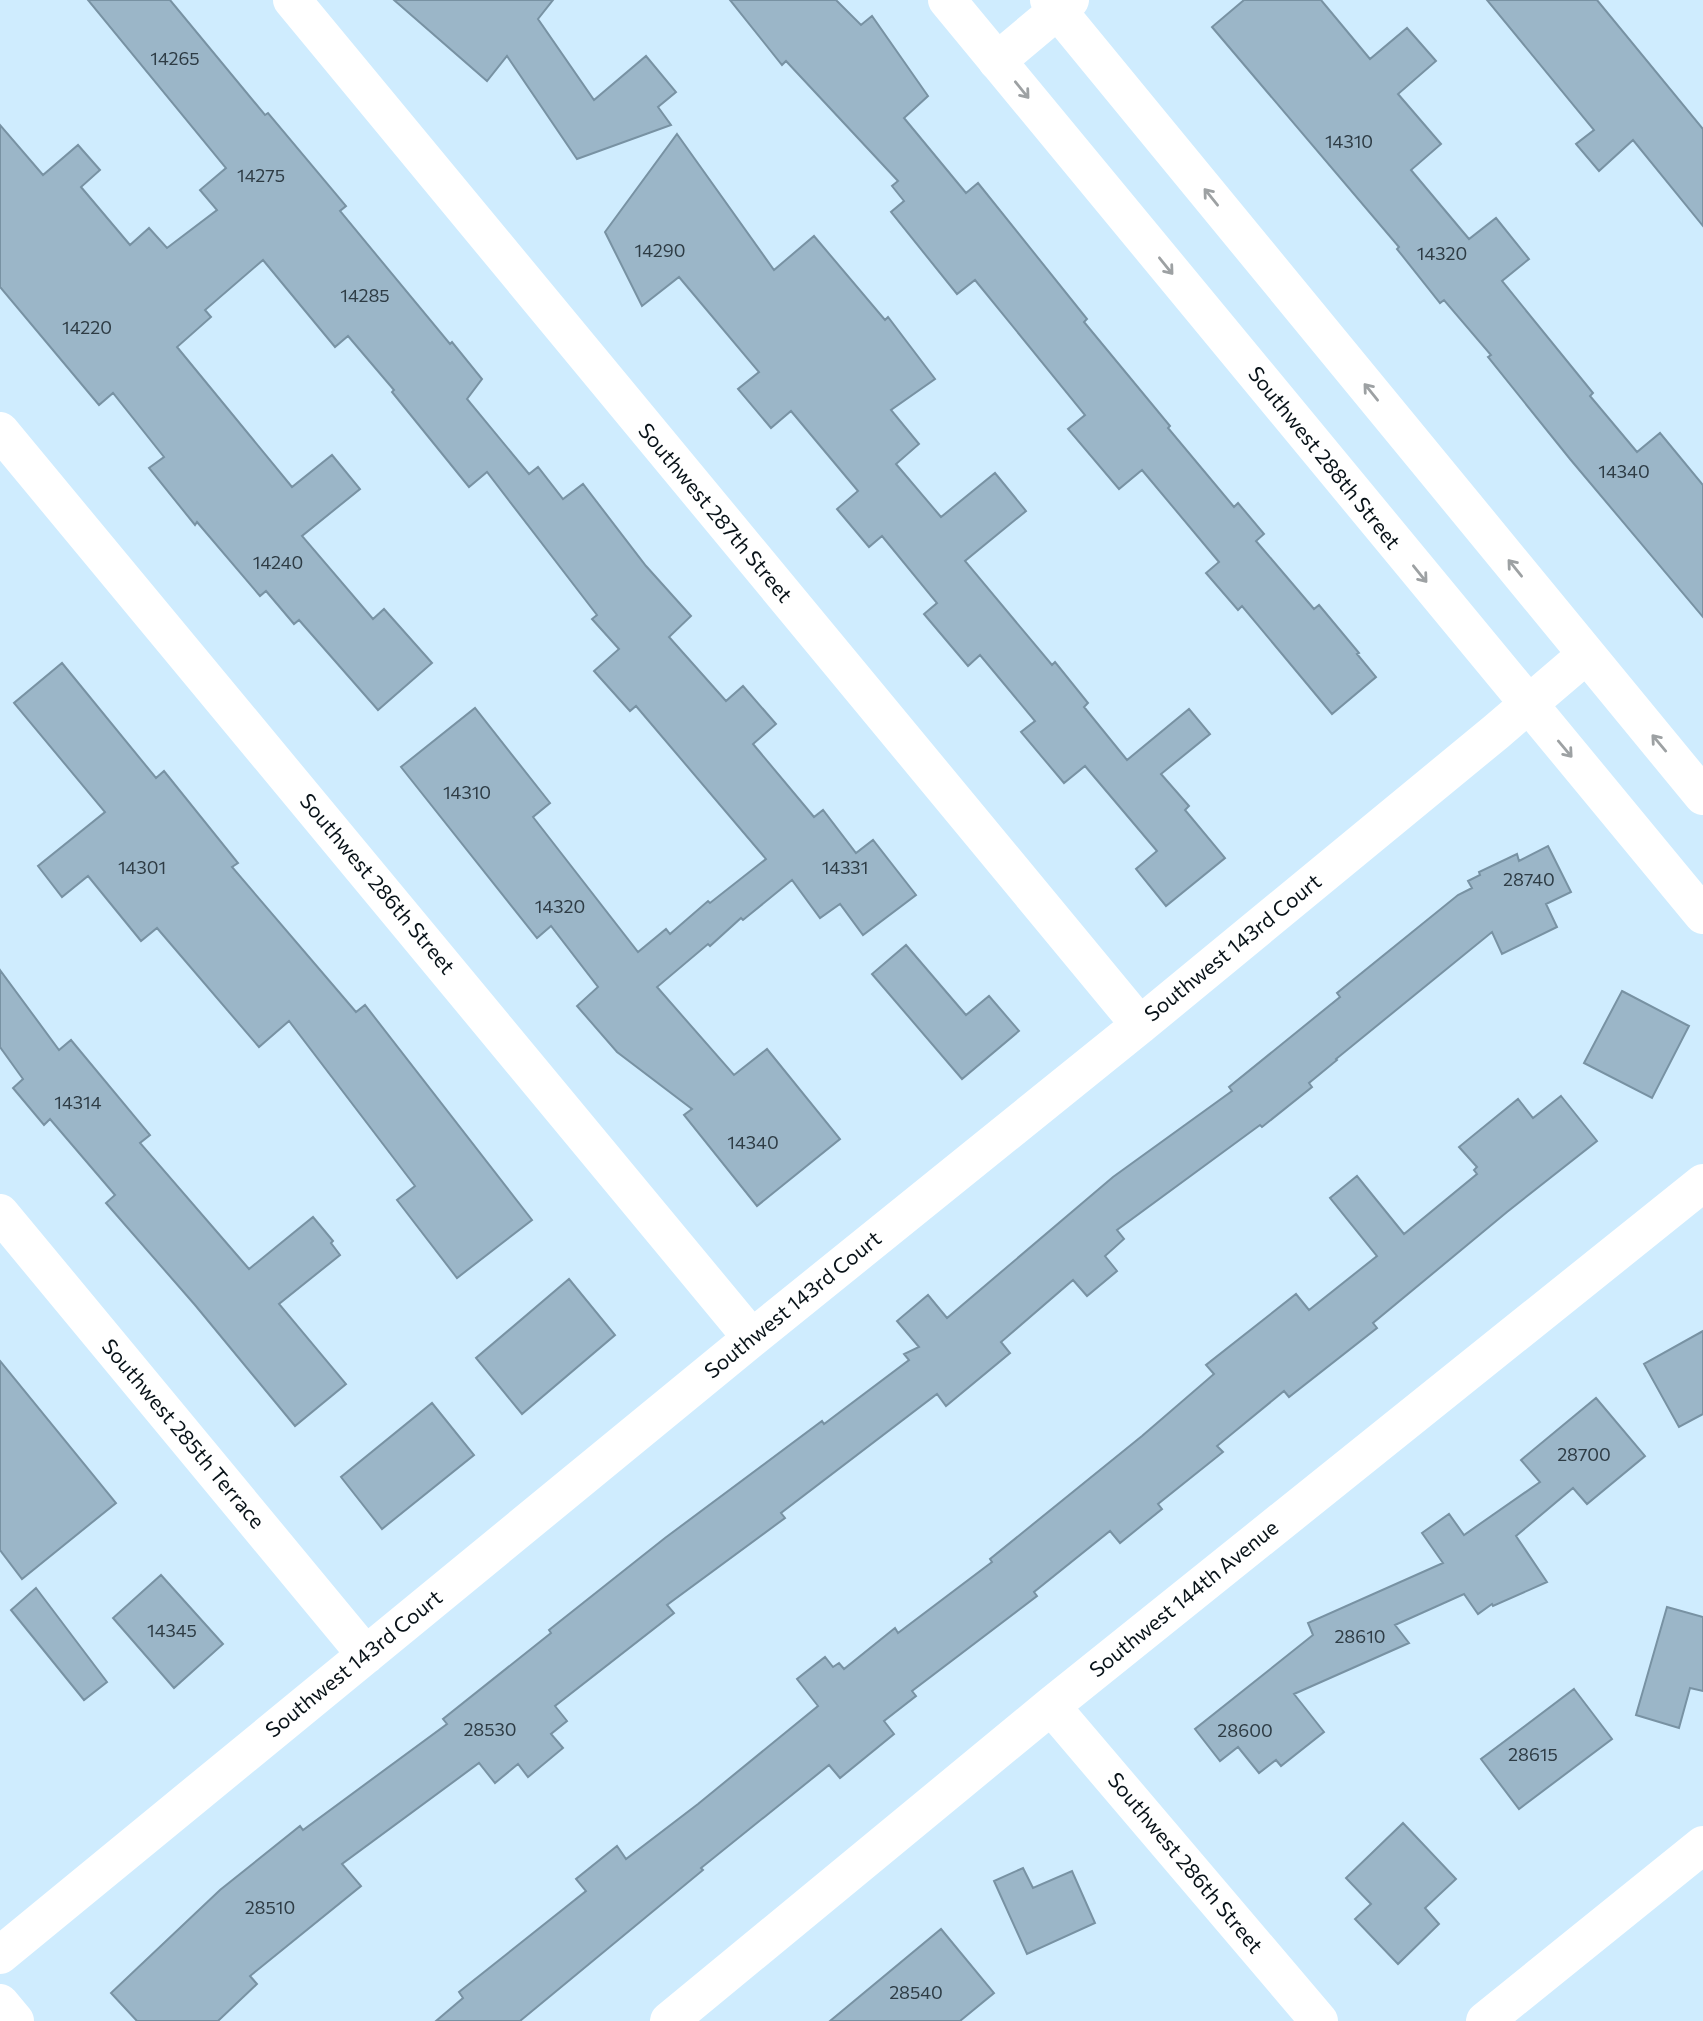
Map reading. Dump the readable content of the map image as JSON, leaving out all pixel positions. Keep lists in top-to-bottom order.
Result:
{
  "streets": {
    "street": [
      "Southwest 288th Street",
      "Southwest 287th Street",
      "Southwest 286th Street",
      "Southwest 143rd Court",
      "Southwest 285th Terrace",
      "Southwest 144th Avenue"
    ]
  },
  "crossings": [
    ["Southwest 288th Street", "Southwest 143rd Court"],
    ["Southwest 287th Street", "Southwest 143rd Court"],
    ["Southwest 286th Street", "Southwest 143rd Court"],
    ["Southwest 286th Street", "Southwest 144th Avenue"],
    ["Southwest 143rd Court", "Southwest 285th Terrace"]
  ],
  "house_numbers": [
    "14265",
    "14310",
    "14275",
    "14290",
    "14320",
    "14285",
    "14220",
    "14340",
    "14240",
    "14310",
    "14301",
    "14331",
    "28740",
    "14320",
    "14314",
    "14340",
    "28700",
    "14345",
    "28610",
    "28530",
    "28600",
    "28615",
    "28510",
    "28540"
  ]
}
